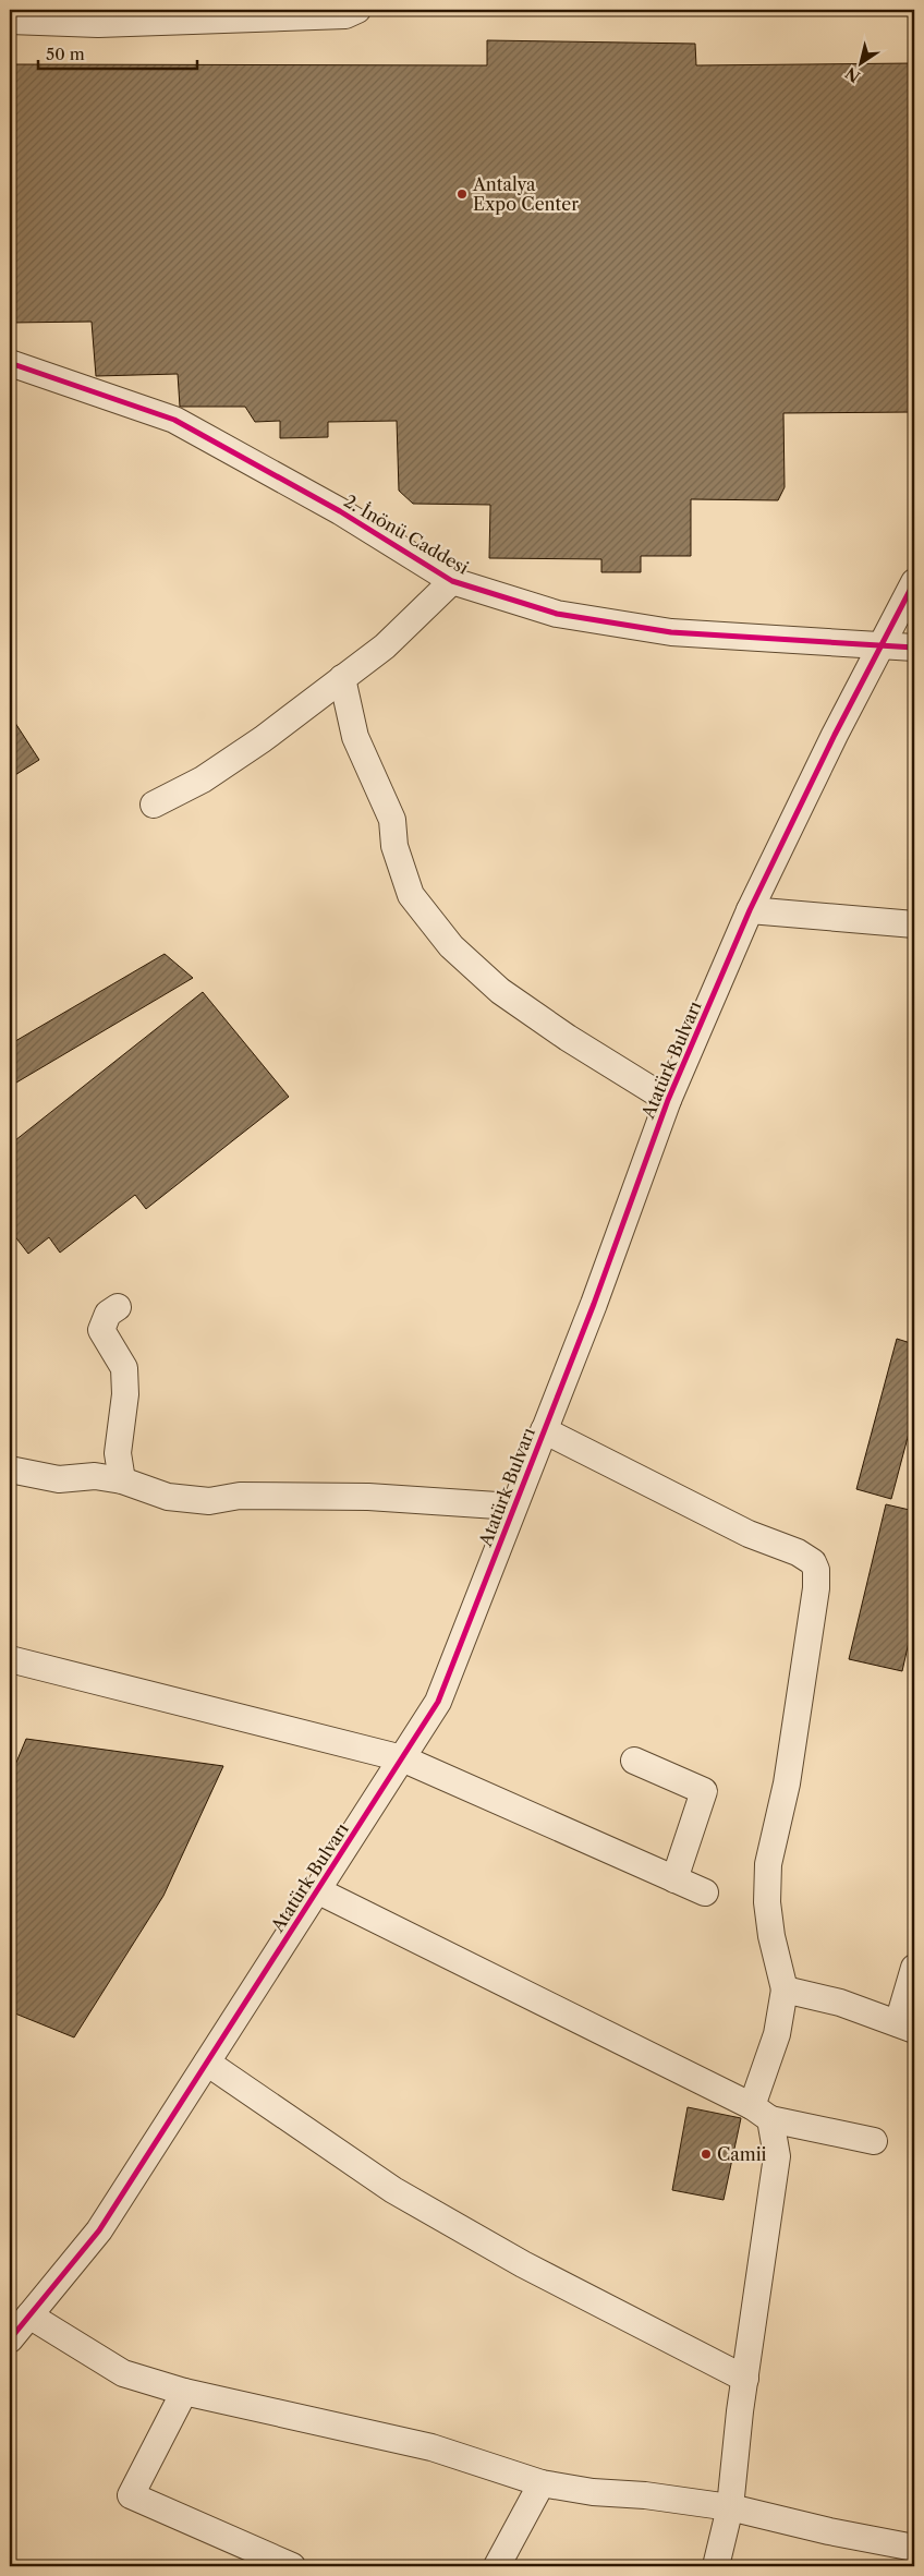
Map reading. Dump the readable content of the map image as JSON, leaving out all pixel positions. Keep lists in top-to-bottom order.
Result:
{
  "streets": {
    "street": ["2. İnönü Caddesi", "Atatürk Bulvarı"]
  },
  "crossings": [
    ["2. İnönü Caddesi", "Atatürk Bulvarı"]
  ],
  "places": ["Antalya Expo Center", "Camii"],
  "scale_bar": "50 m",
  "north": "bottom left"
}
